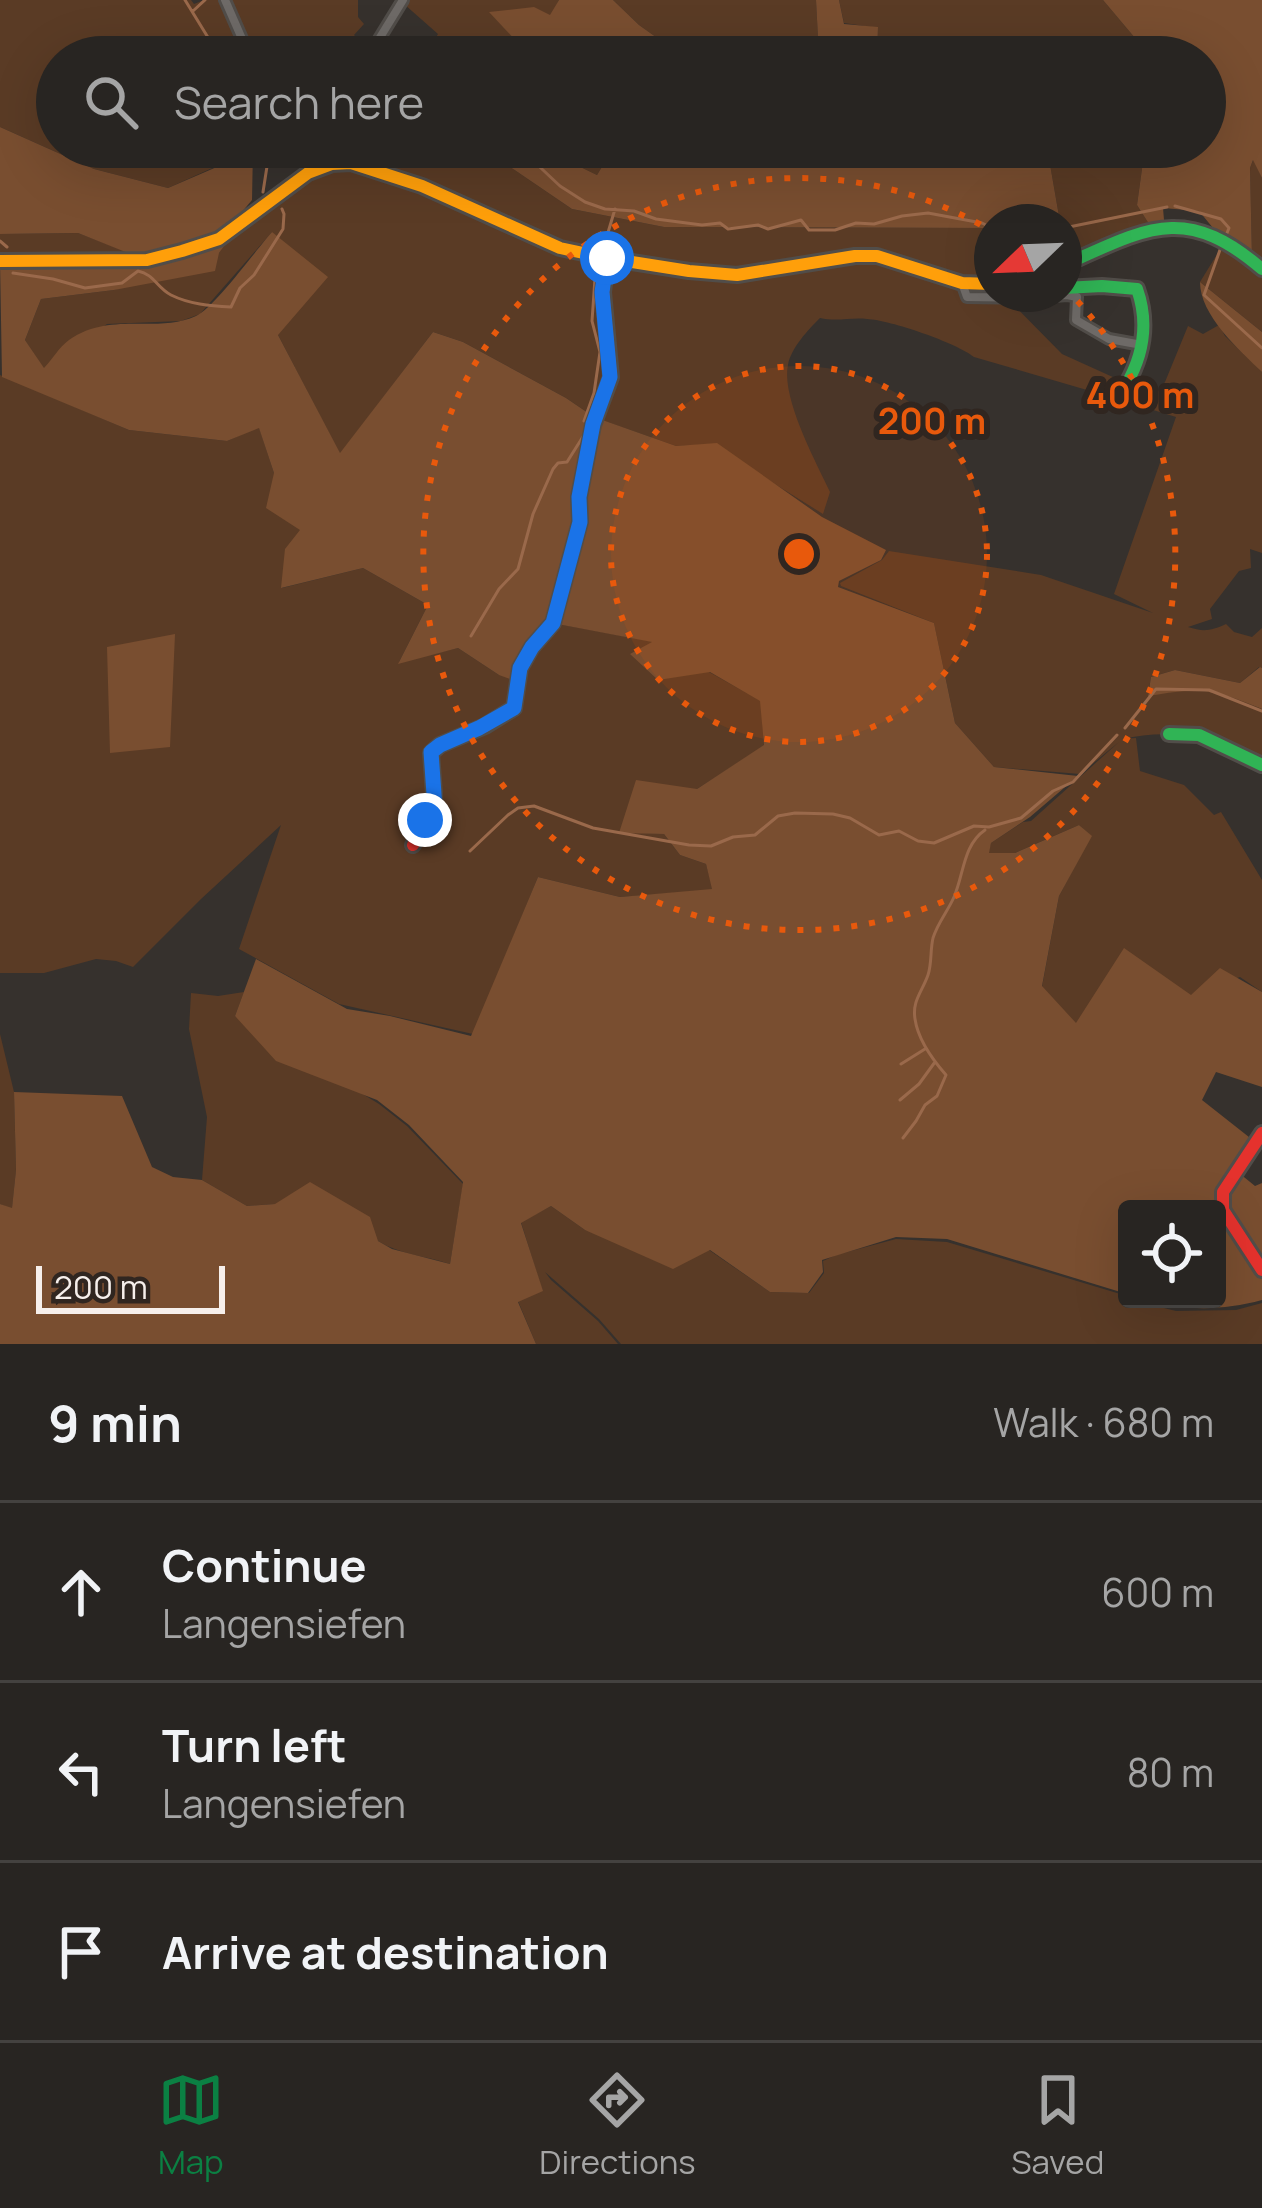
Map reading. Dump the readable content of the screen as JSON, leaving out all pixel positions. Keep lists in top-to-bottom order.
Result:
{
  "scale_bar": "200 m",
  "north": "bottom left",
  "page": {
    "search": "Search here",
    "scale": "200 m",
    "heading": ["9 min", "Walk · 680 m"],
    "list": [
      ["Continue", "Langensiefen", "600 m"],
      ["Turn left", "Langensiefen", "80 m"],
      "Arrive at destination"
    ],
    "nav": ["Map", "Directions", "Saved"]
  },
  "rings": ["400 m", "200 m"]
}
